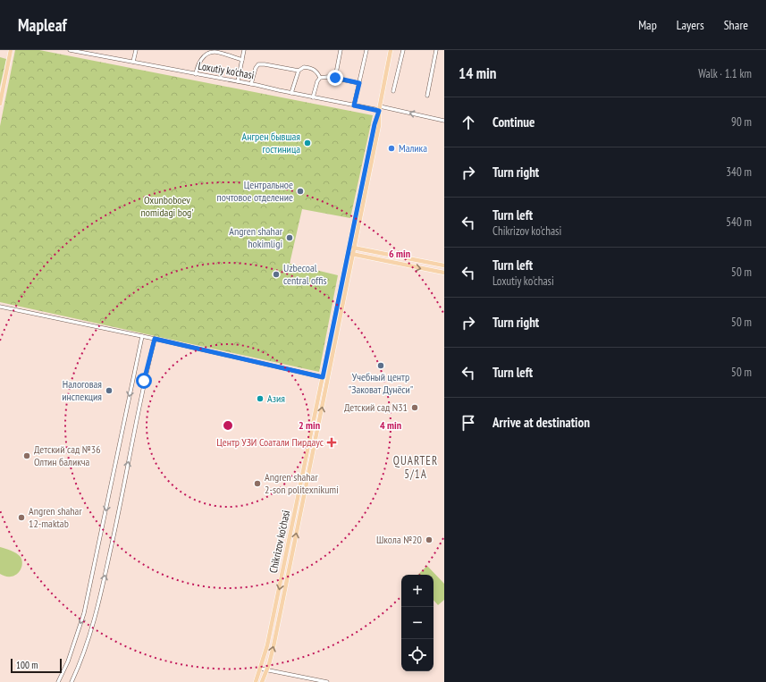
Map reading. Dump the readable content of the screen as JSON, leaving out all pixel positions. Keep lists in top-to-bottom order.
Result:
{
  "streets": {
    "main road": ["Chikrizov ko'chasi"],
    "street": ["Loxutiy ko'chasi"]
  },
  "crossings": [
    ["Loxutiy ko'chasi", "Chikrizov ko'chasi"]
  ],
  "districts": ["QUARTER 5/1A"],
  "parks": ["Oxunboboev nomidagi bog'"],
  "places": {
    "other": [
      "Ангрен бывшая гостиница",
      "Малика",
      "Центральное почтовое отделение",
      "Angren shahar hokimligi",
      "Uzbecoal central offis",
      "Учебный центр \"Заковат Дунёси\"",
      "Налоговая инспекция",
      "Азия",
      "Детский сад N31",
      "Детский сад №36 Олтин баликча",
      "Angren shahar 2-son politexnikumi",
      "Angren shahar 12-maktab",
      "Школа №20"
    ],
    "health": ["Центр УЗИ Соатали Пирдаус"]
  },
  "scale_bar": "100 m",
  "page": {
    "header": "Mapleaf",
    "nav": ["Map", "Layers", "Share"],
    "heading": ["14 min", "Walk · 1.1 km"],
    "list": [
      ["Continue", "90 m"],
      ["Turn right", "340 m"],
      ["Turn left", "Chikrizov ko'chasi", "540 m"],
      ["Turn left", "Loxutiy ko'chasi", "50 m"],
      ["Turn right", "50 m"],
      ["Turn left", "50 m"],
      "Arrive at destination"
    ],
    "map_buttons": ["+", "−"],
    "scale": "100 m"
  },
  "rings": ["6 min", "2 min", "4 min"]
}
